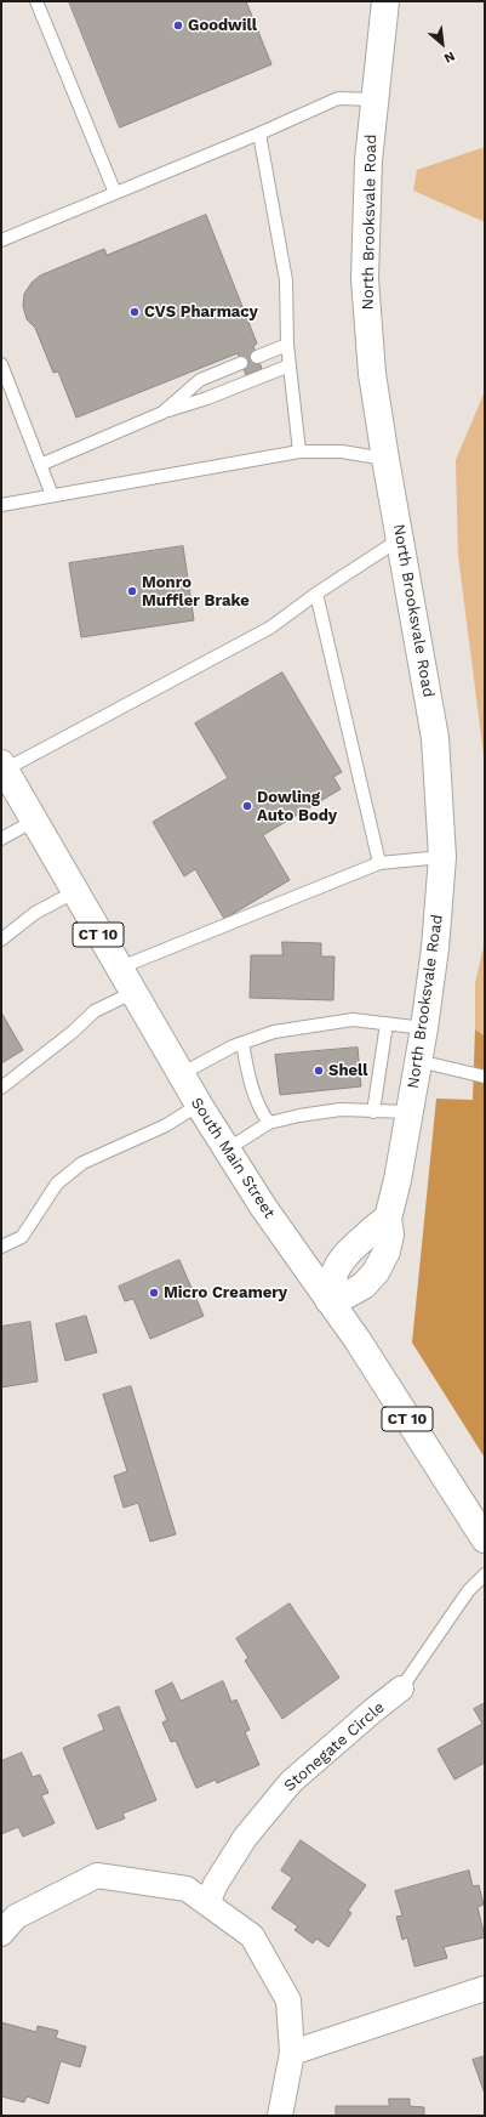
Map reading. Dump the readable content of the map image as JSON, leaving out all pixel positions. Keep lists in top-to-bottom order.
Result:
{
  "streets": {
    "main road": ["North Brooksvale Road", "CT 10", "South Main Street"],
    "street": ["Stonegate Circle"]
  },
  "crossings": [
    ["North Brooksvale Road", "South Main Street"]
  ],
  "places": [
    "Goodwill",
    "CVS Pharmacy",
    "Monro Muffler Brake",
    "Dowling Auto Body",
    "Shell",
    "Micro Creamery"
  ],
  "north": "bottom right"
}
